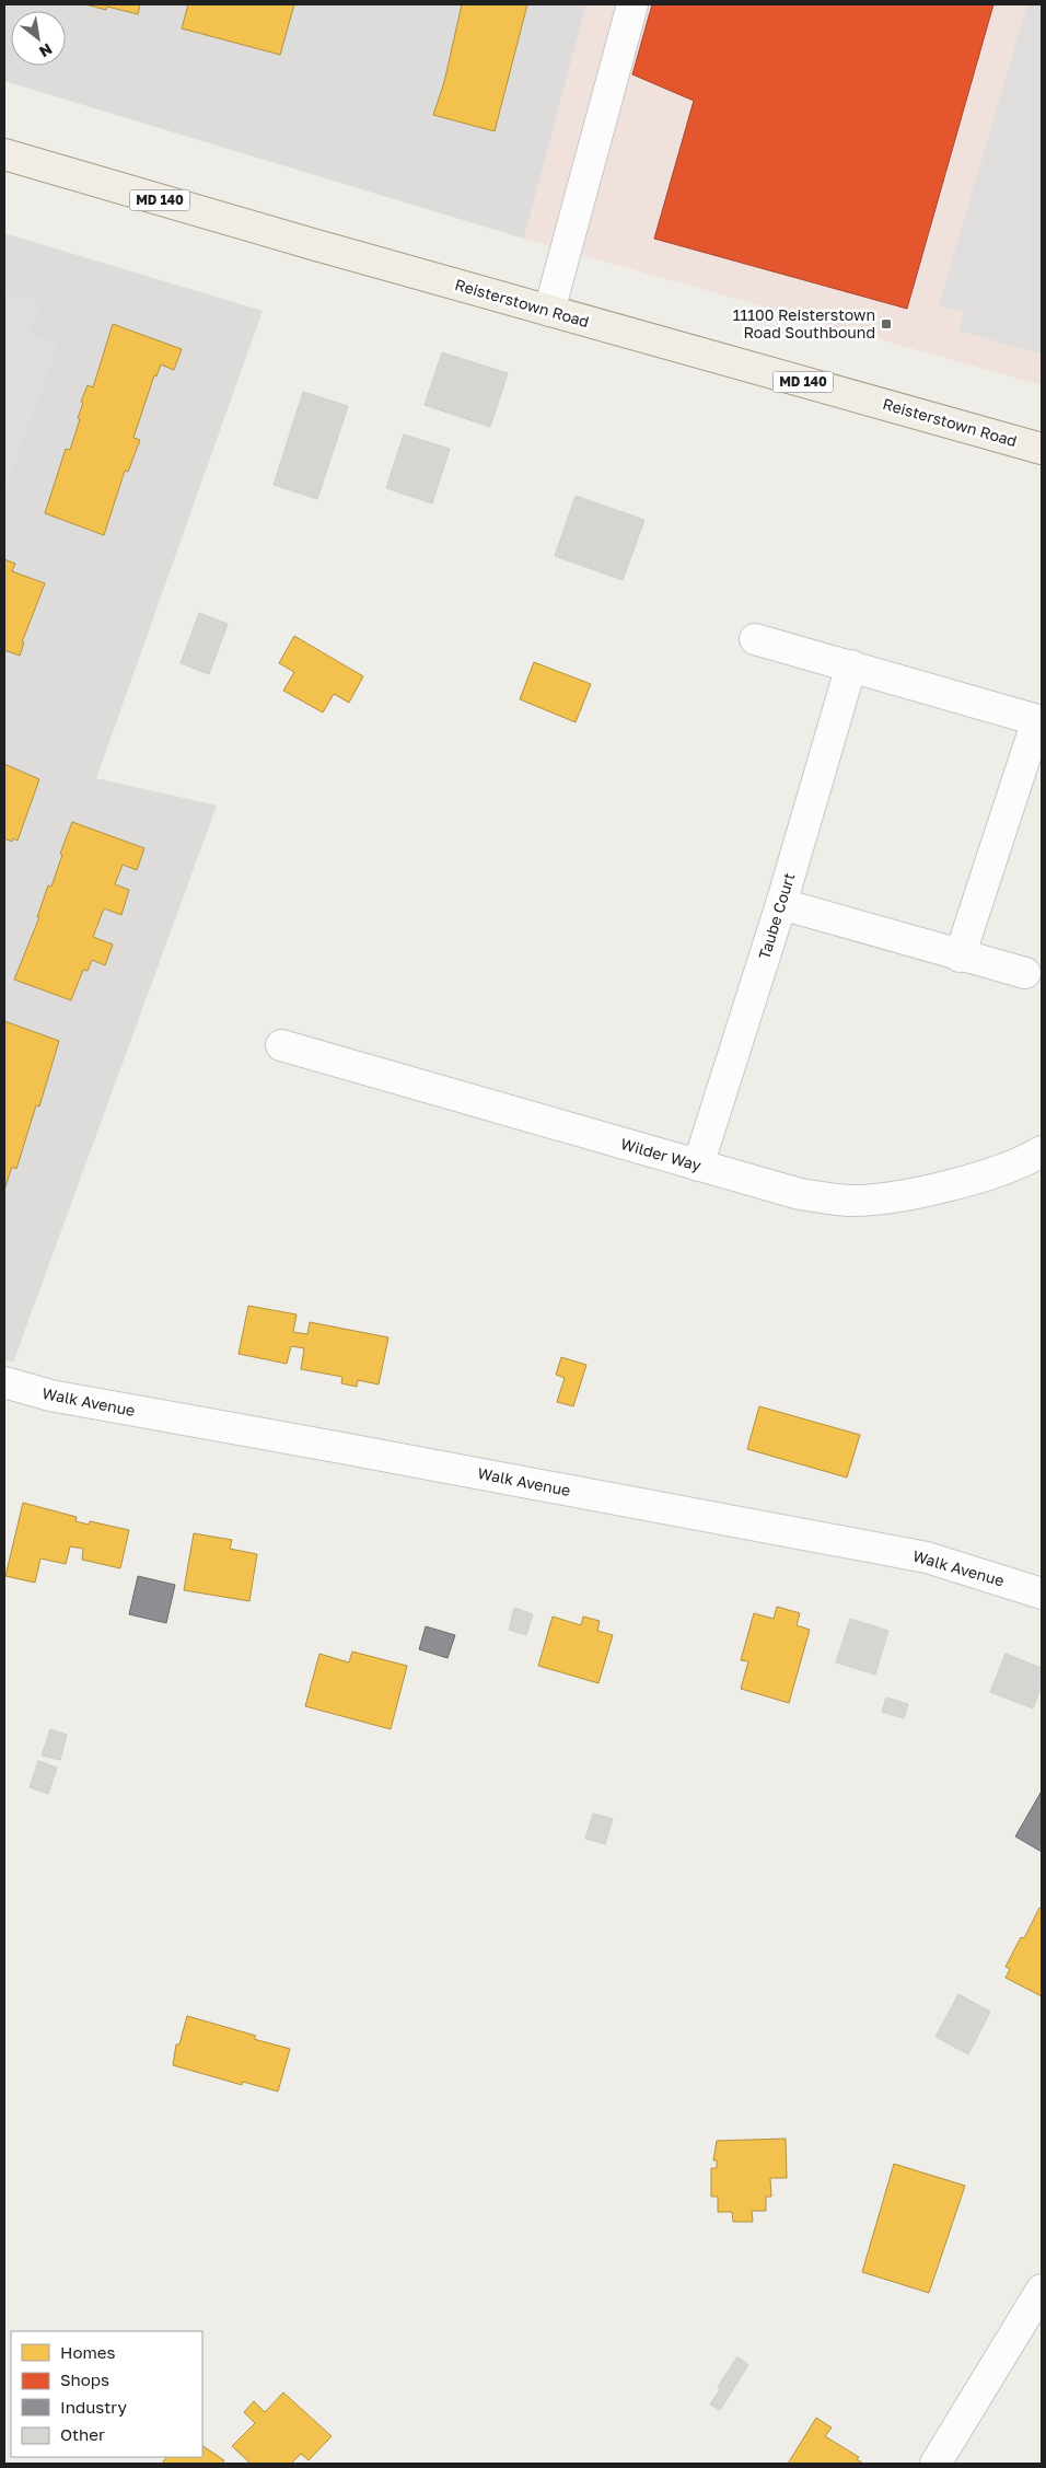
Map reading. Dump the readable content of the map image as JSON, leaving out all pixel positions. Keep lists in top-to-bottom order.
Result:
{
  "streets": {
    "main road": ["MD 140", "Reisterstown Road"],
    "street": ["Taube Court", "Wilder Way", "Walk Avenue"]
  },
  "crossings": [
    ["Taube Court", "Wilder Way"]
  ],
  "places": {
    "transit": ["11100 Reisterstown Road Southbound"]
  },
  "legend": [
    "Homes",
    "Shops",
    "Industry",
    "Other"
  ],
  "north": "bottom right"
}
